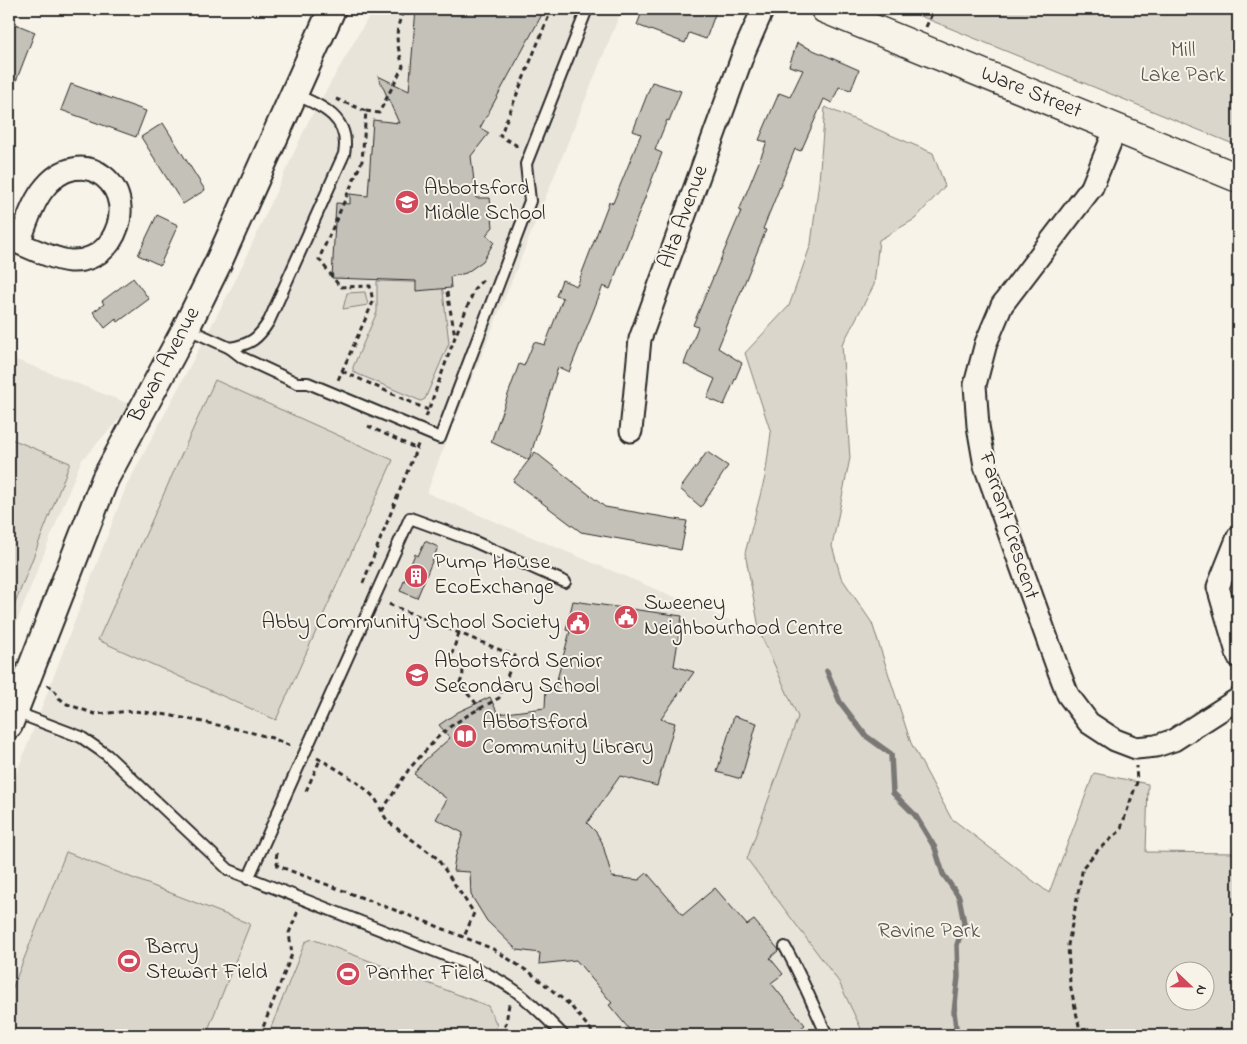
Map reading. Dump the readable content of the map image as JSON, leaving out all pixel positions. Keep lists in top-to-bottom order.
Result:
{
  "streets": {
    "main road": ["Ware Street"],
    "street": ["Alta Avenue", "Bevan Avenue", "Farrant Crescent"]
  },
  "crossings": [
    ["Ware Street", "Farrant Crescent"]
  ],
  "parks": ["Mill Lake Park", "Ravine Park"],
  "places": {
    "school or university": ["Abbotsford Middle School", "Abbotsford Senior Secondary School"],
    "building": ["Pump House EcoExchange"],
    "public building": ["Sweeney Neighbourhood Centre", "Abby Community School Society"],
    "library": ["Abbotsford Community Library"],
    "sports": ["Barry Stewart Field", "Panther Field"]
  },
  "north": "right"
}
